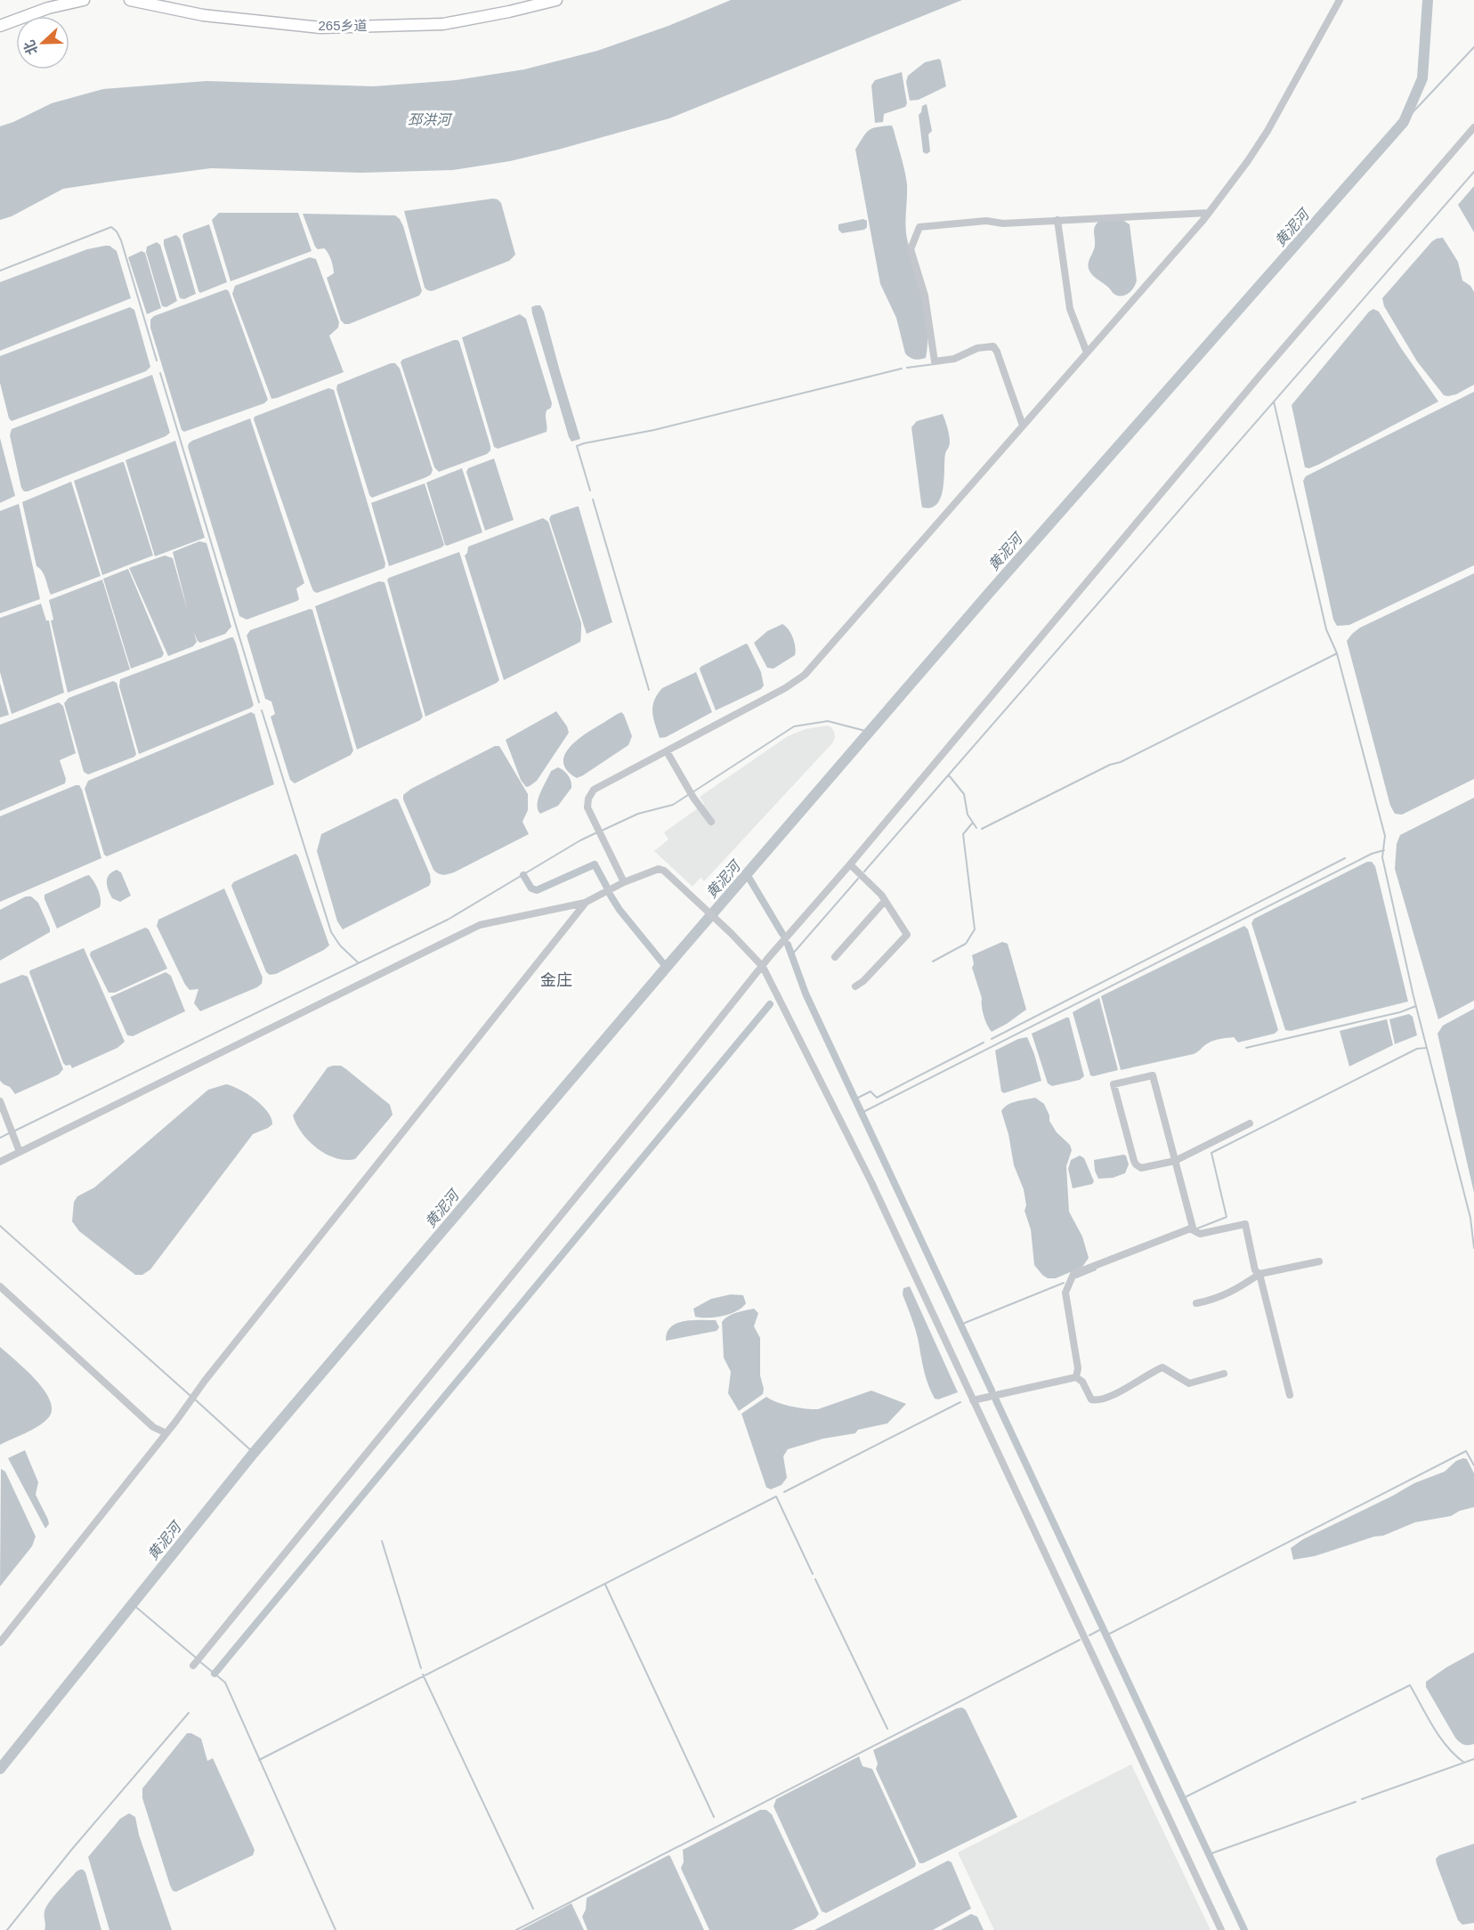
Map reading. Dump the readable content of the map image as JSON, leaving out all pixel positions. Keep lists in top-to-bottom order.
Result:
{
  "streets": {
    "street": ["265乡道"]
  },
  "districts": ["金庄"],
  "water": ["邳洪河", "黄泥河"],
  "north": "left"
}
